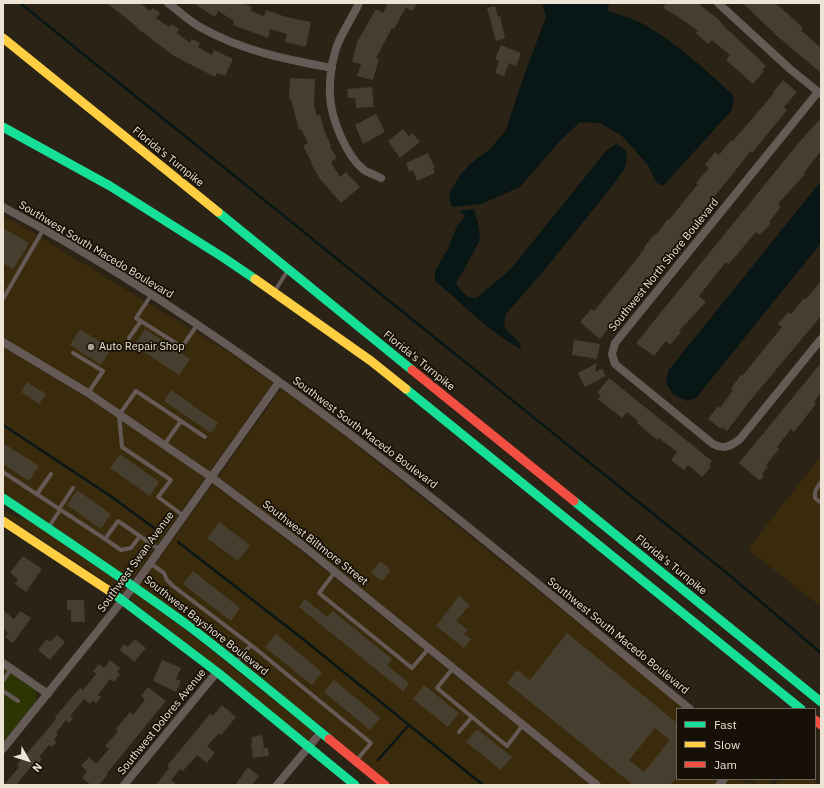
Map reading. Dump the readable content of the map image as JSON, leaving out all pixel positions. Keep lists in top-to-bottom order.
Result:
{
  "streets": {
    "main road": ["Florida's Turnpike", "Southwest Bayshore Boulevard"],
    "street": [
      "Southwest South Macedo Boulevard",
      "Southwest North Shore Boulevard",
      "Southwest Biltmore Street",
      "Southwest Swan Avenue",
      "Southwest Dolores Avenue"
    ]
  },
  "crossings": [
    ["Southwest South Macedo Boulevard", "Southwest Swan Avenue"],
    ["Southwest Biltmore Street", "Southwest Swan Avenue"],
    ["Southwest Swan Avenue", "Southwest Bayshore Boulevard"]
  ],
  "places": ["Auto Repair Shop"],
  "legend": ["Fast", "Slow", "Jam"],
  "north": "bottom right"
}
